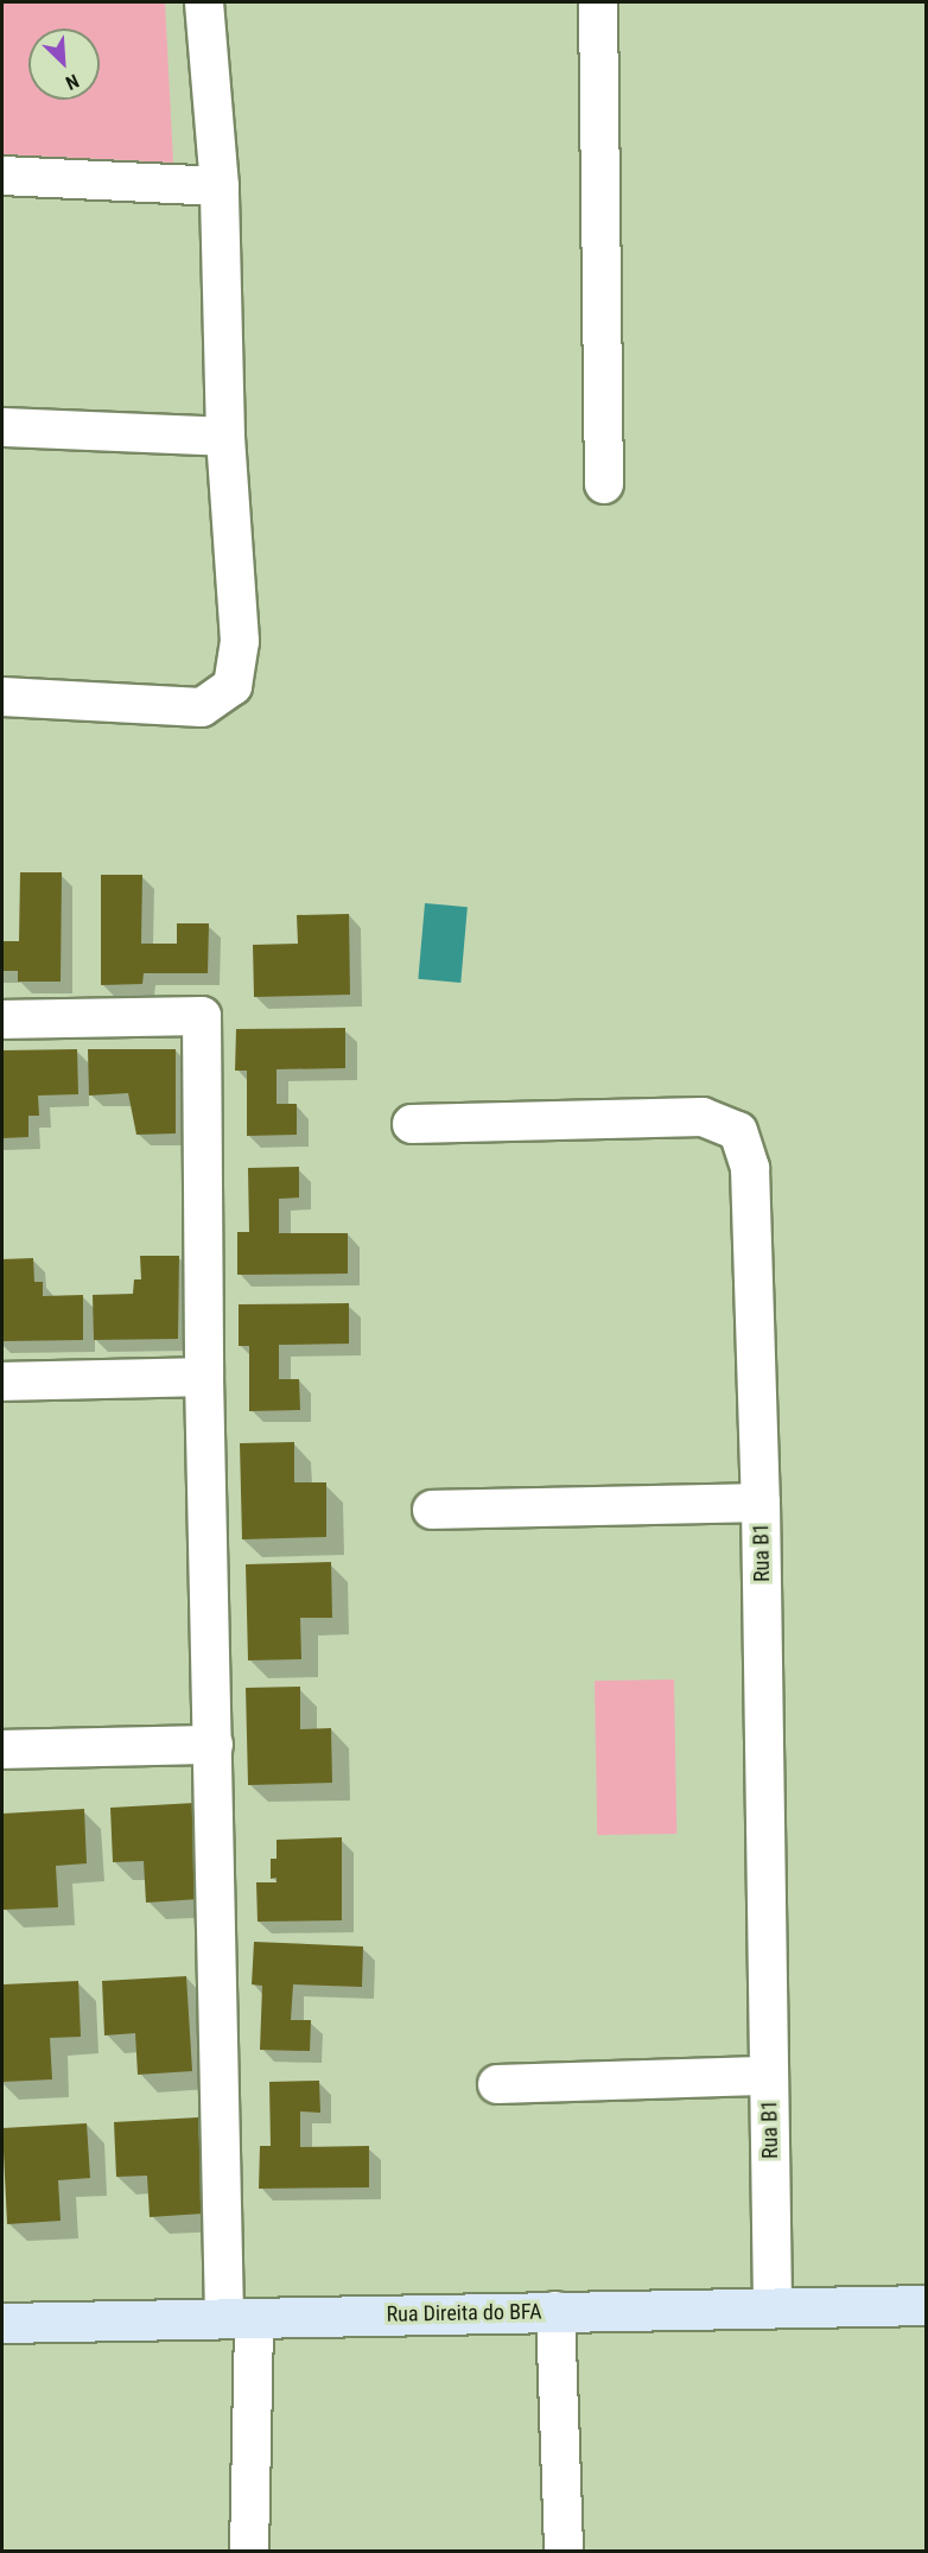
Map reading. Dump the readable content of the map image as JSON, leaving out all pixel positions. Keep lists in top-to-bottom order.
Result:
{
  "streets": {
    "main road": ["Rua Direita do BFA"],
    "street": ["Rua B1"]
  },
  "crossings": [
    ["Rua B1", "Rua Direita do BFA"]
  ],
  "north": "bottom right"
}
